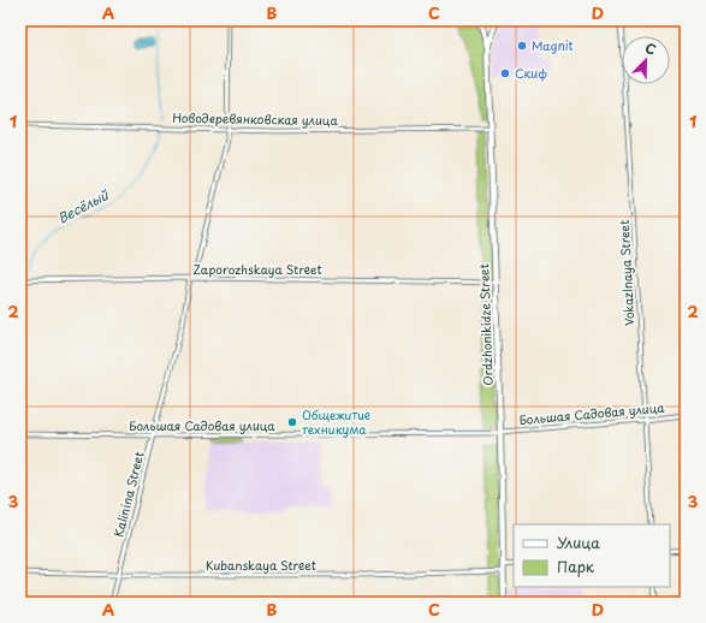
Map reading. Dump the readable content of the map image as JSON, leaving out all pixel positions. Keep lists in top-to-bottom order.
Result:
{
  "streets": {
    "main road": ["Ordzhonikidze Street"],
    "street": [
      "Новодеревянковская улица",
      "Zaporozhskaya Street",
      "Vokazlnaya Street",
      "Большая Садовая улица",
      "Kalinina Street",
      "Kubanskaya Street"
    ]
  },
  "crossings": [
    ["Новодеревянковская улица", "Ordzhonikidze Street"],
    ["Новодеревянковская улица", "Kalinina Street"],
    ["Zaporozhskaya Street", "Ordzhonikidze Street"],
    ["Zaporozhskaya Street", "Kalinina Street"],
    ["Vokazlnaya Street", "Большая Садовая улица"],
    ["Ordzhonikidze Street", "Большая Садовая улица"],
    ["Ordzhonikidze Street", "Kubanskaya Street"],
    ["Большая Садовая улица", "Kalinina Street"],
    ["Kalinina Street", "Kubanskaya Street"]
  ],
  "water": ["Весёлый"],
  "places": ["Magnit", "Скиф", "Общежитие техникума"],
  "legend": ["Улица", "Парк"],
  "north": "top right",
  "grid": {
    "columns": [
      "A",
      "B",
      "C",
      "D"
    ],
    "rows": ["1", "2", "3"]
  }
}
